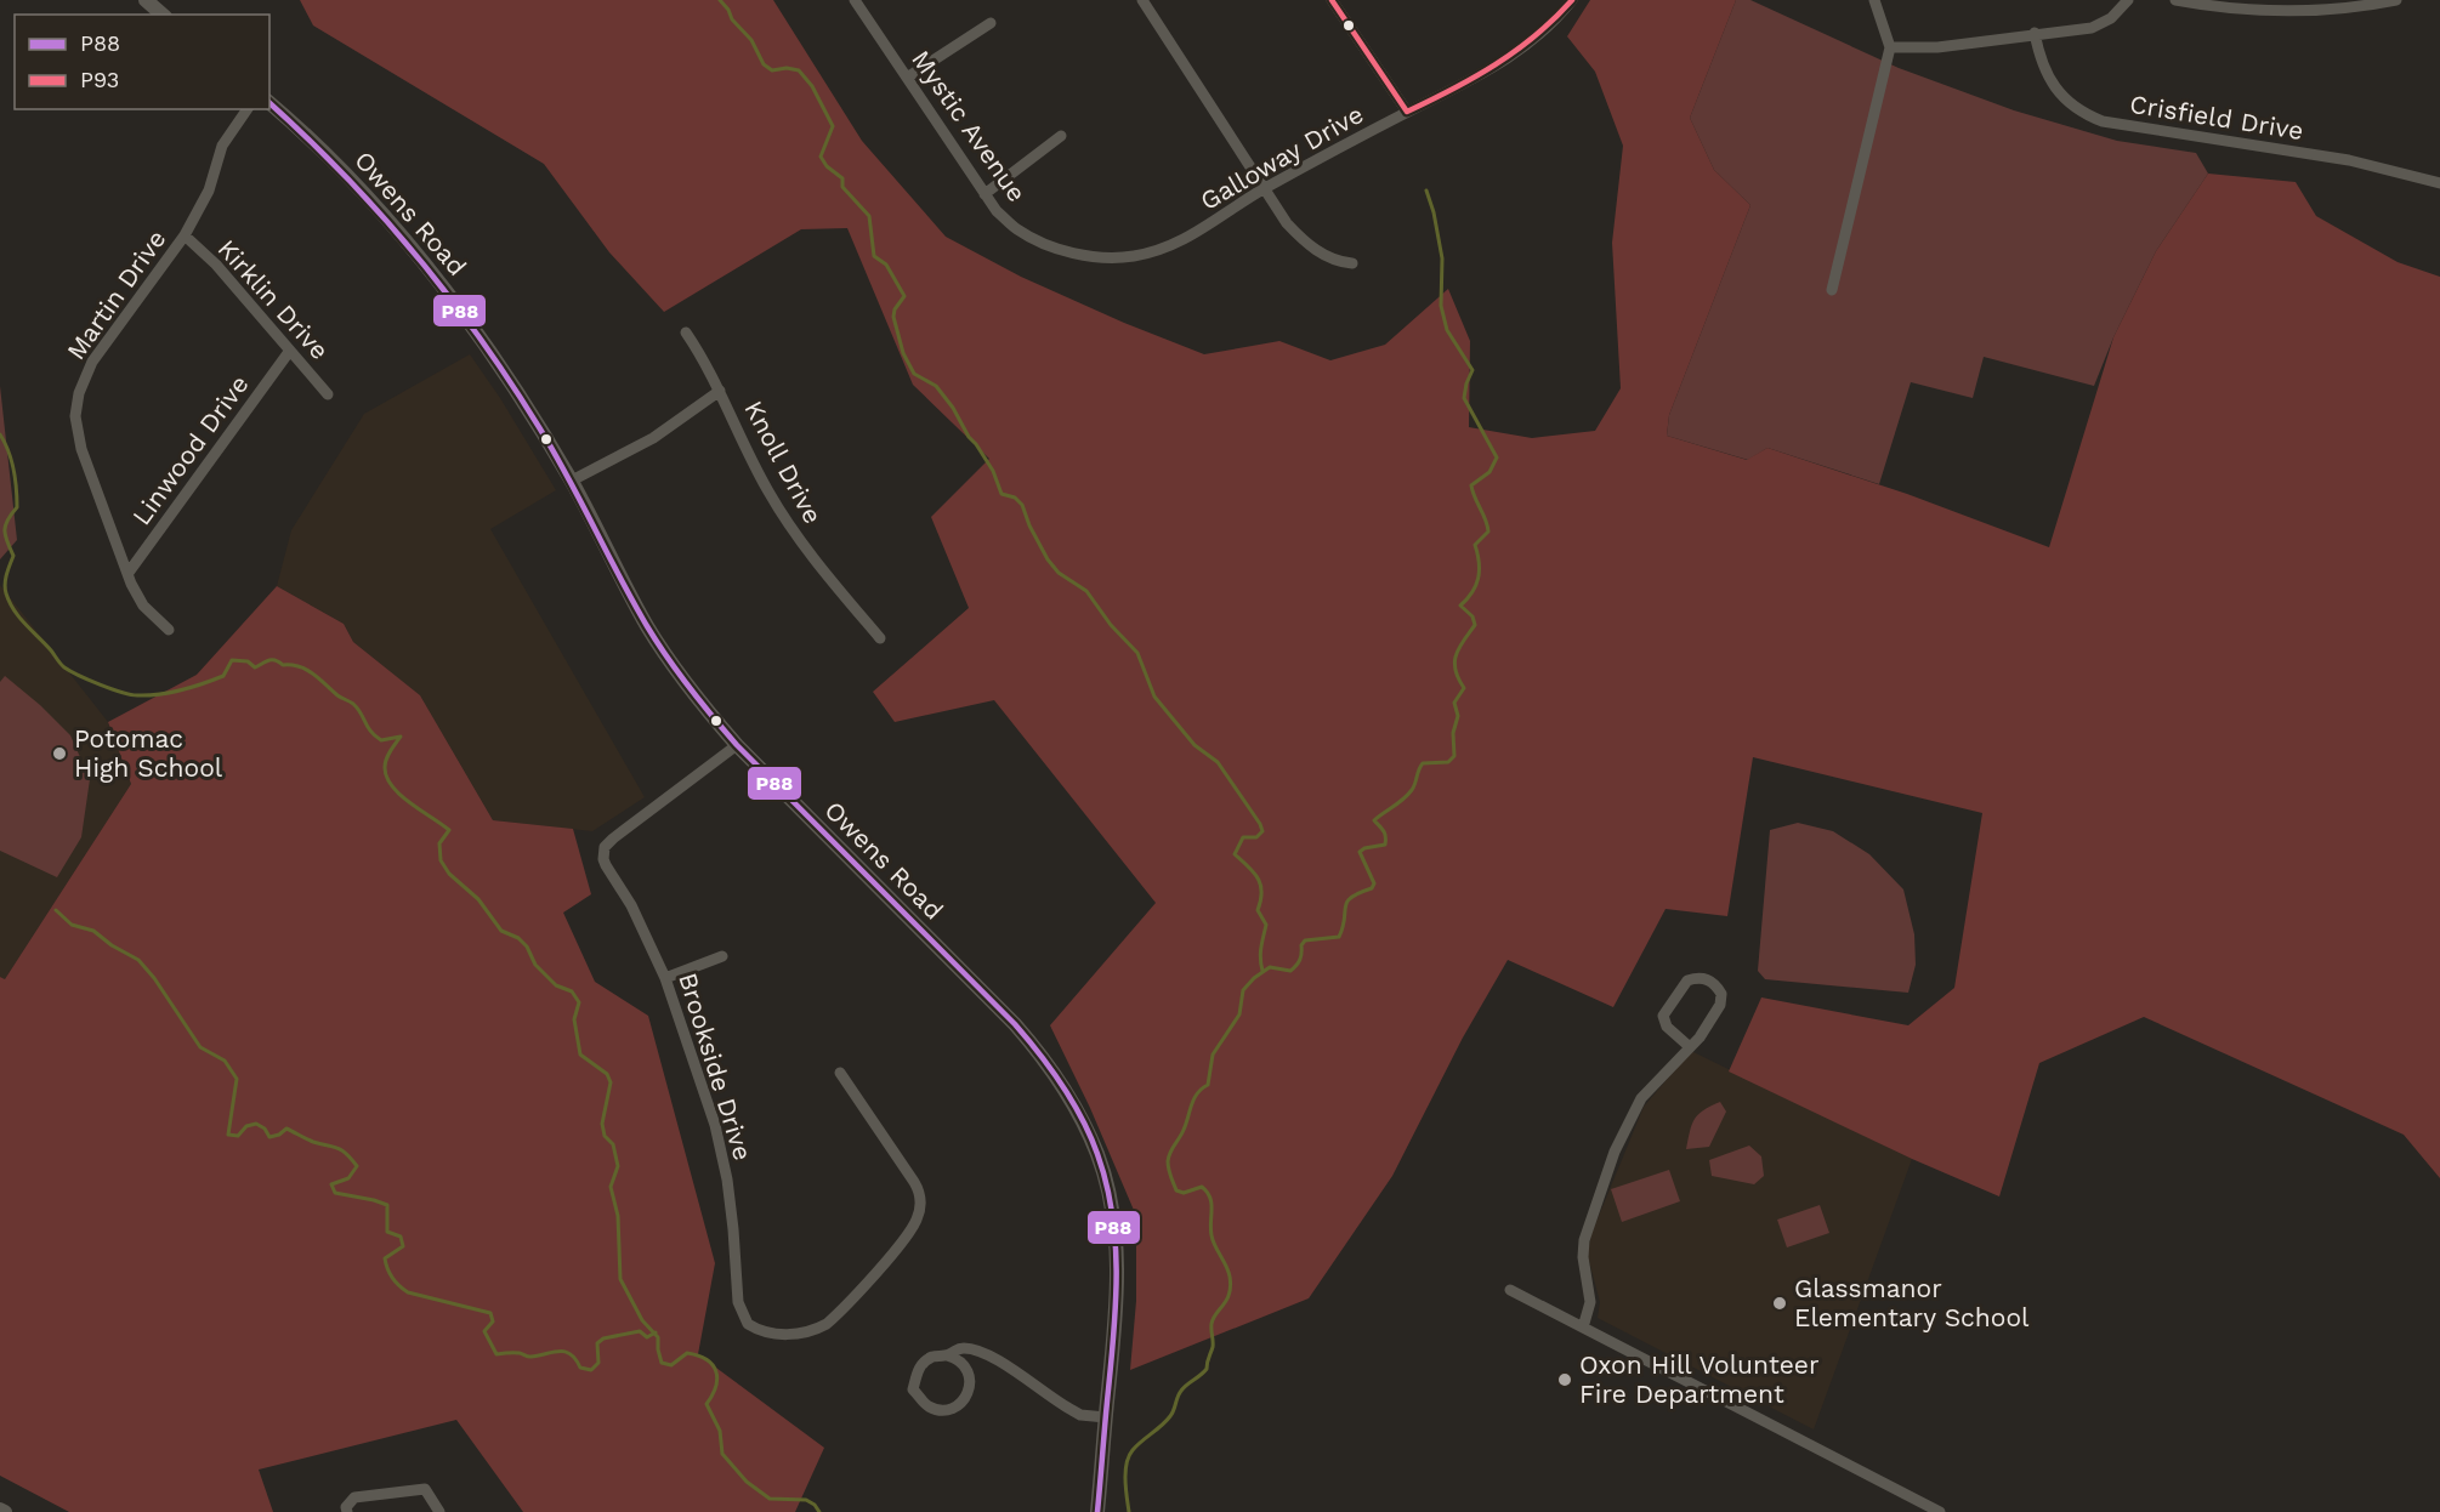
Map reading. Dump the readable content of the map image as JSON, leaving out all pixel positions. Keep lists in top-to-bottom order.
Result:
{
  "streets": {
    "street": [
      "Crisfield Drive",
      "Mystic Avenue",
      "Galloway Drive",
      "Owens Road",
      "Martin Drive",
      "Kirklin Drive",
      "Linwood Drive",
      "Knoll Drive",
      "Brookside Drive"
    ]
  },
  "crossings": [
    ["Mystic Avenue", "Galloway Drive"],
    ["Owens Road", "Brookside Drive"],
    ["Martin Drive", "Kirklin Drive"],
    ["Martin Drive", "Linwood Drive"],
    ["Kirklin Drive", "Linwood Drive"]
  ],
  "places": ["Potomac High School", "Glassmanor Elementary School", "Oxon Hill Volunteer Fire Department"],
  "lines": ["transit line P93", "transit line P88"],
  "legend": ["P88", "P93"]
}
